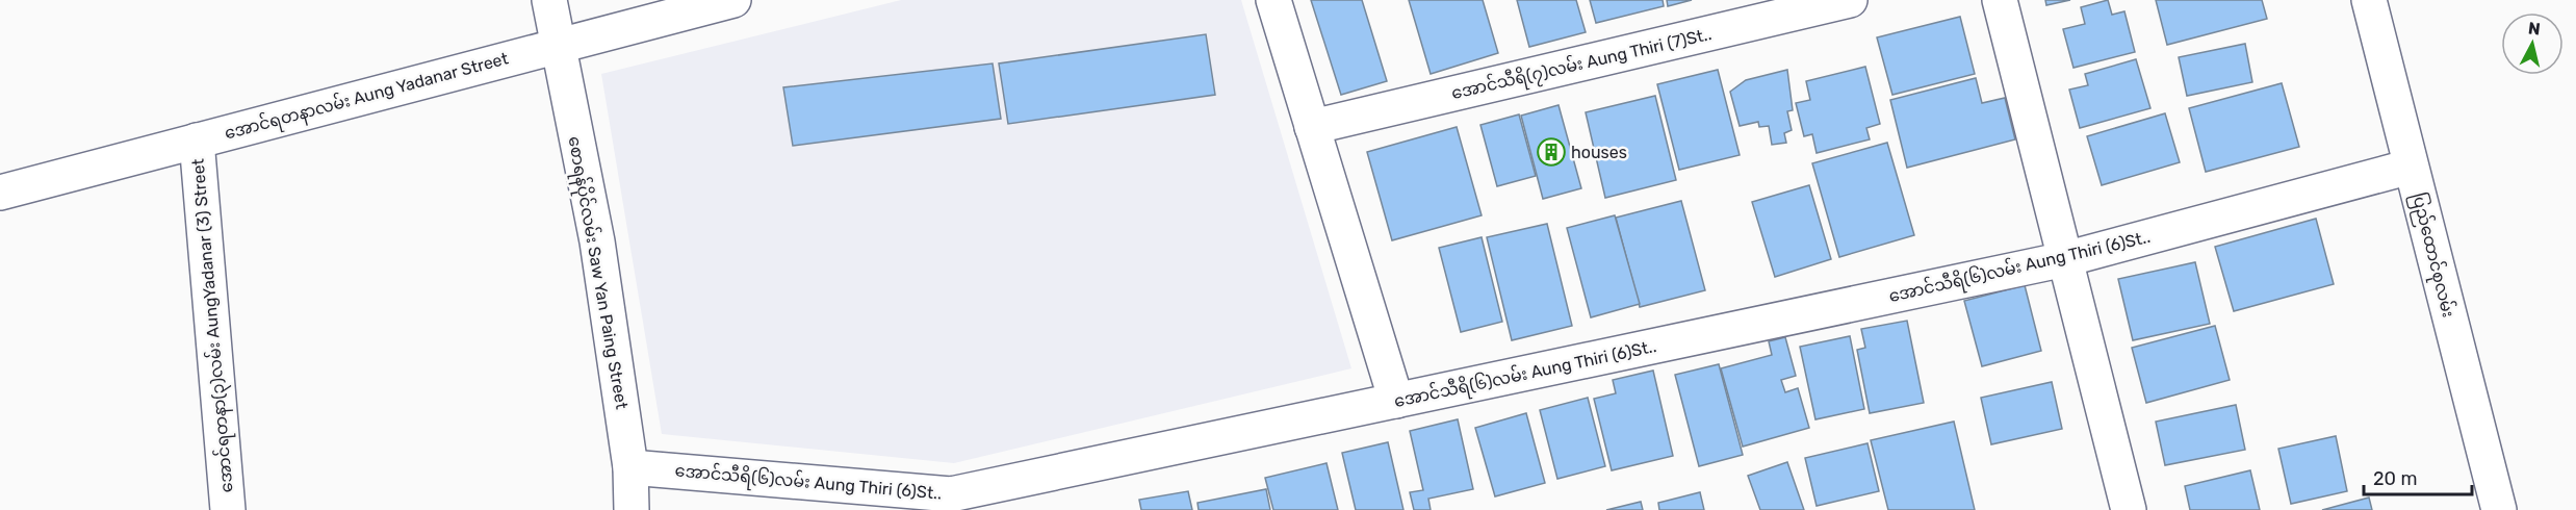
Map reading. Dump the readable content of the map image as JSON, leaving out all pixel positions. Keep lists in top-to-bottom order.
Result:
{
  "streets": {
    "street": [
      "အောင်သီရိ(၇)လမ်း Aung Thiri (7)St..",
      "အောင်ရတနာလမ်း Aung Yadanar Street",
      "ပြည်ထောင်စုလမ်း",
      "အောင်သီရိ(၆)လမ်း Aung Thiri (6)St..",
      "စောရန်ပိုင်လမ်း Saw Yan Paing Street",
      "အောင်ရတနာ(၃)လမ်း AungYadanar (3) Street"
    ]
  },
  "crossings": [
    ["အောင်ရတနာလမ်း Aung Yadanar Street", "စောရန်ပိုင်လမ်း Saw Yan Paing Street"],
    ["အောင်ရတနာလမ်း Aung Yadanar Street", "အောင်ရတနာ(၃)လမ်း AungYadanar (3) Street"],
    ["ပြည်ထောင်စုလမ်း", "အောင်သီရိ(၆)လမ်း Aung Thiri (6)St.."],
    ["အောင်သီရိ(၆)လမ်း Aung Thiri (6)St..", "စောရန်ပိုင်လမ်း Saw Yan Paing Street"]
  ],
  "places": {
    "building": ["houses"]
  },
  "scale_bar": "20 m",
  "north": "top"
}
